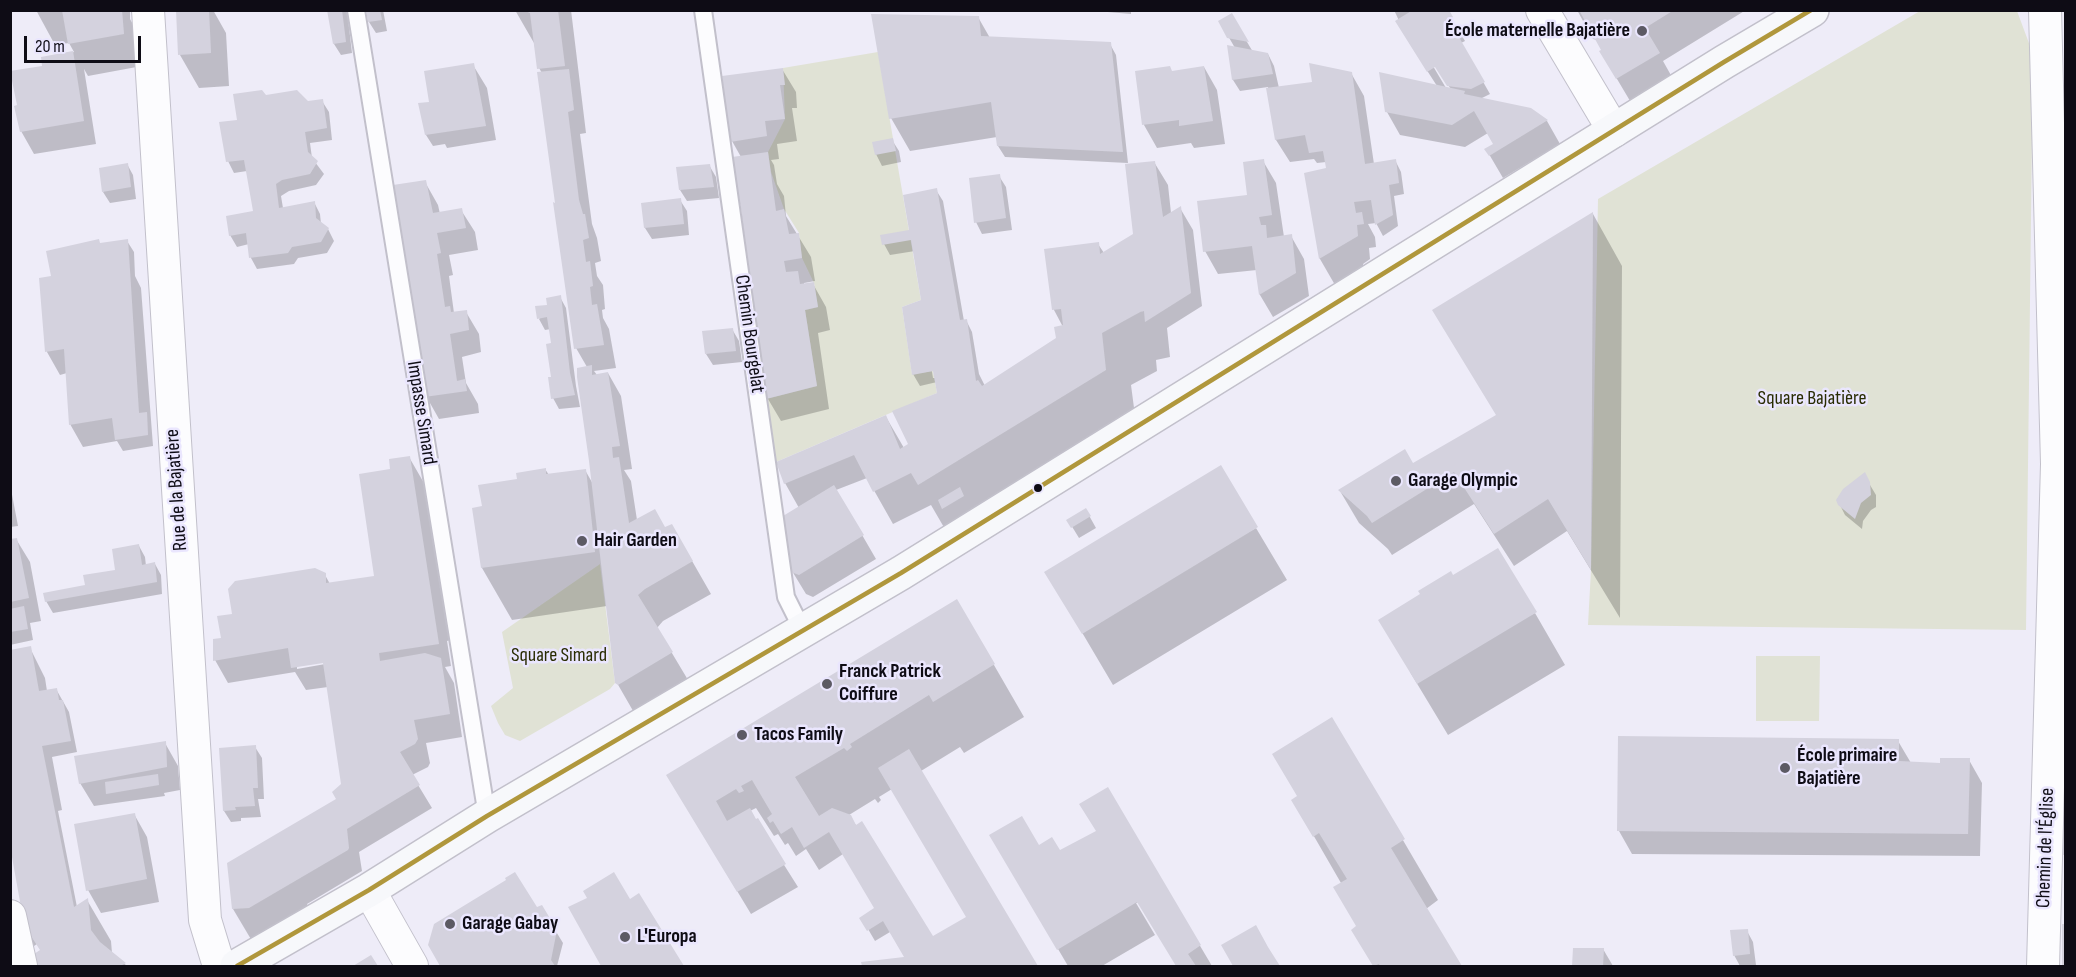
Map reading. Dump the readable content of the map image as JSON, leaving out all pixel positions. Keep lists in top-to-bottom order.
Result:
{
  "streets": {
    "street": ["Rue de la Bajatière", "Chemin de l'Église"],
    "lane": ["Chemin Bourgelat", "Impasse Simard"]
  },
  "parks": ["Square Bajatière", "Square Simard"],
  "places": [
    "École maternelle Bajatière",
    "Garage Olympic",
    "Hair Garden",
    "Franck Patrick Coiffure",
    "Tacos Family",
    "École primaire Bajatière",
    "Garage Gabay",
    "L'Europa"
  ],
  "scale_bar": "20 m"
}
